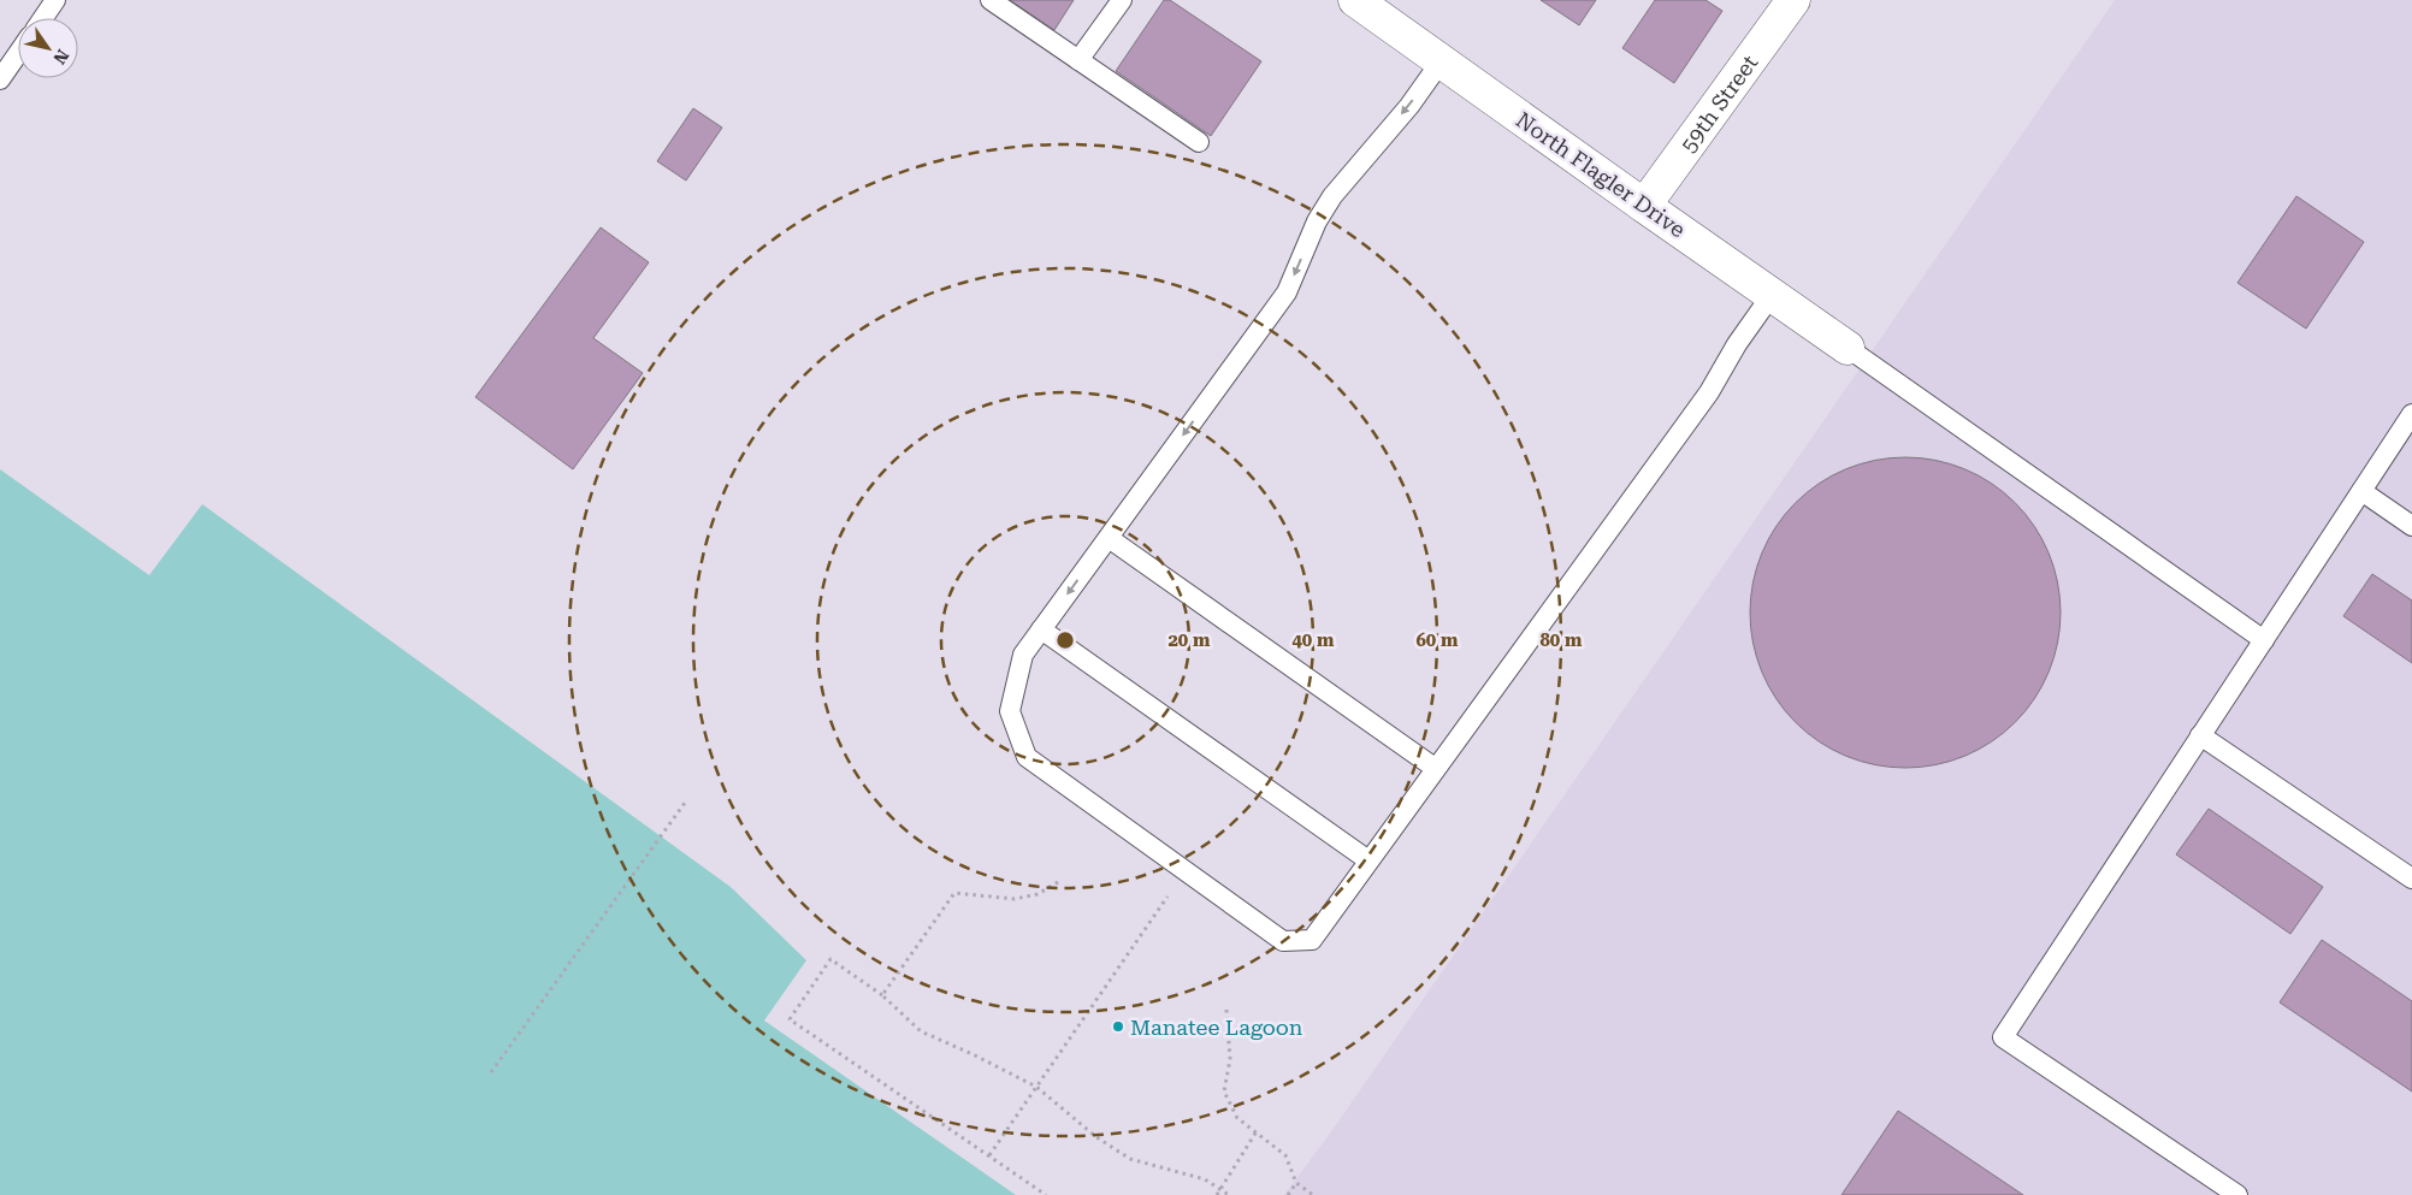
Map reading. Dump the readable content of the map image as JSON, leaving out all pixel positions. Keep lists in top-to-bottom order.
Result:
{
  "streets": {
    "street": ["59th Street", "North Flagler Drive"]
  },
  "crossings": [
    ["59th Street", "North Flagler Drive"]
  ],
  "places": ["Manatee Lagoon"],
  "north": "bottom right",
  "rings": [
    "20 m",
    "40 m",
    "60 m",
    "80 m"
  ]
}
